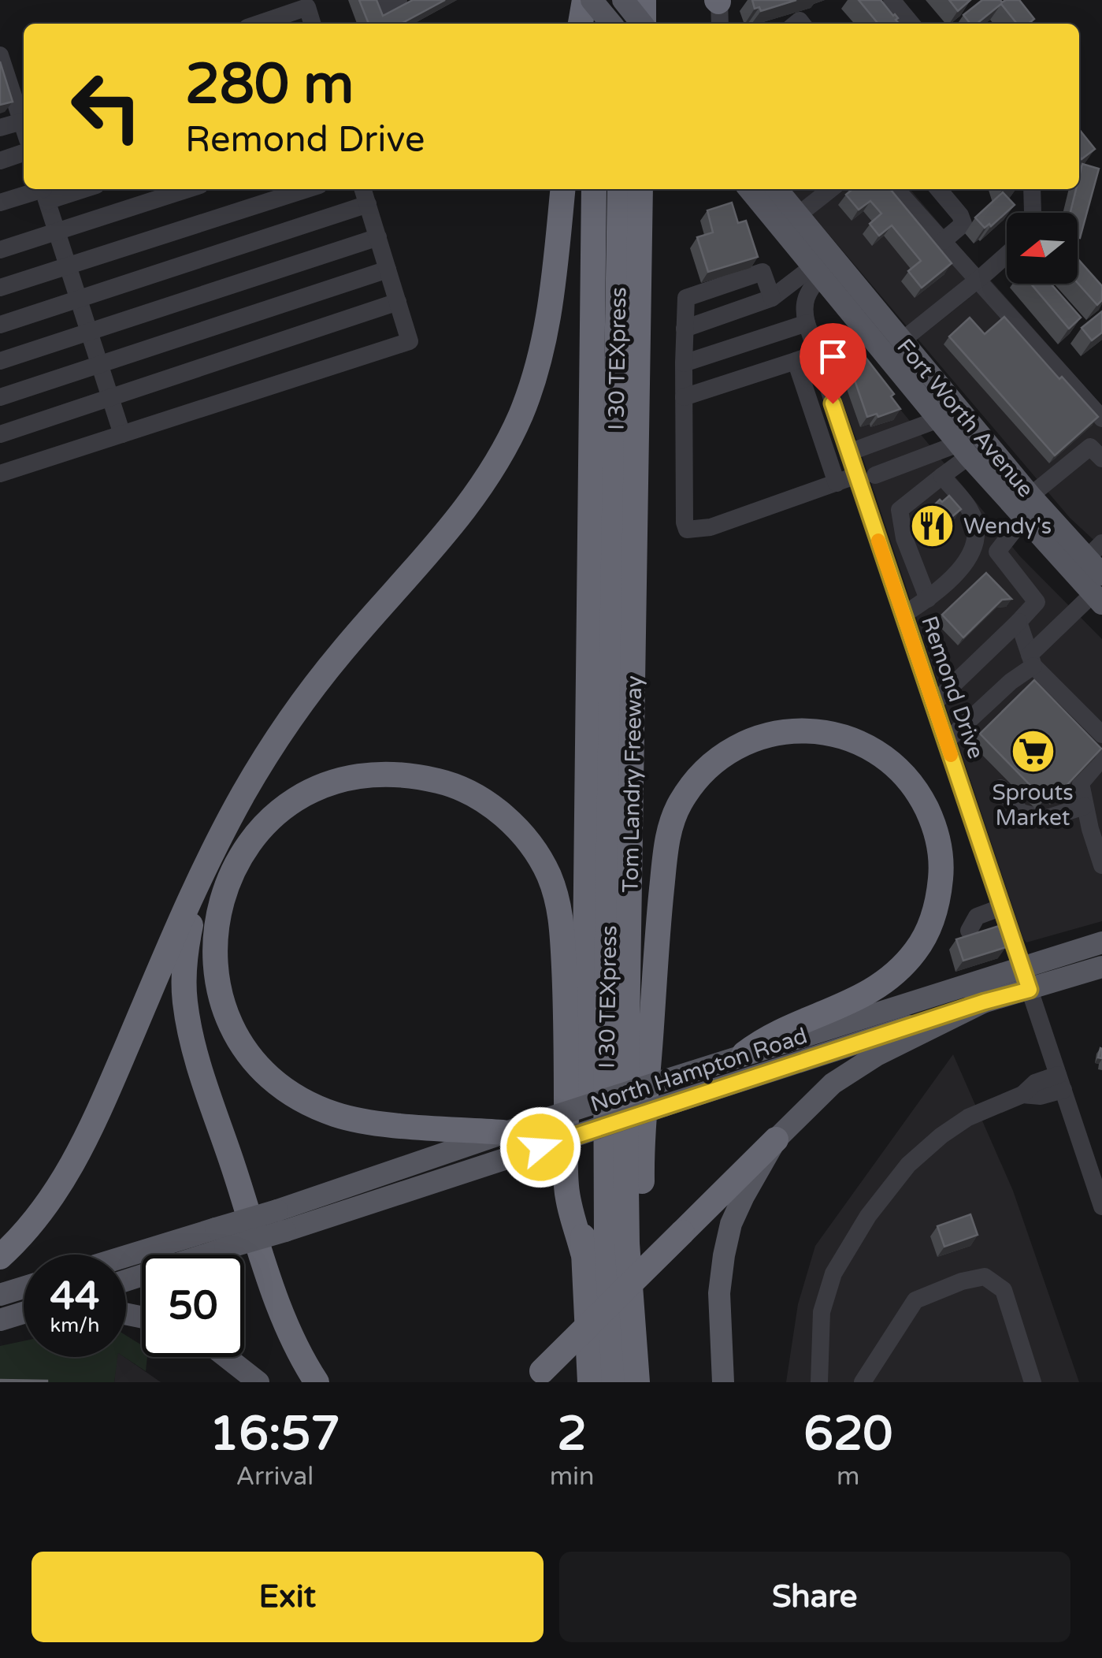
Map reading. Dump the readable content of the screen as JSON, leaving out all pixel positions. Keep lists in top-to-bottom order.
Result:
{
  "streets": {
    "highway": ["I 30 TEXpress", "Tom Landry Freeway"],
    "main road": ["Fort Worth Avenue", "North Hampton Road"],
    "street": ["Remond Drive"]
  },
  "crossings": [
    ["Fort Worth Avenue", "Remond Drive"],
    ["Remond Drive", "North Hampton Road"]
  ],
  "places": {
    "restaurant": ["Wendy's"],
    "supermarket": ["Sprouts Market"]
  },
  "north": "left",
  "page": {
    "turn": ["280 m", "Remond Drive"],
    "speed": "44 km/h",
    "limit": "50",
    "eta": [
      "16:57",
      "Arrival",
      "2",
      "min",
      "620",
      "m"
    ],
    "buttons": ["Exit", "Share"]
  }
}
